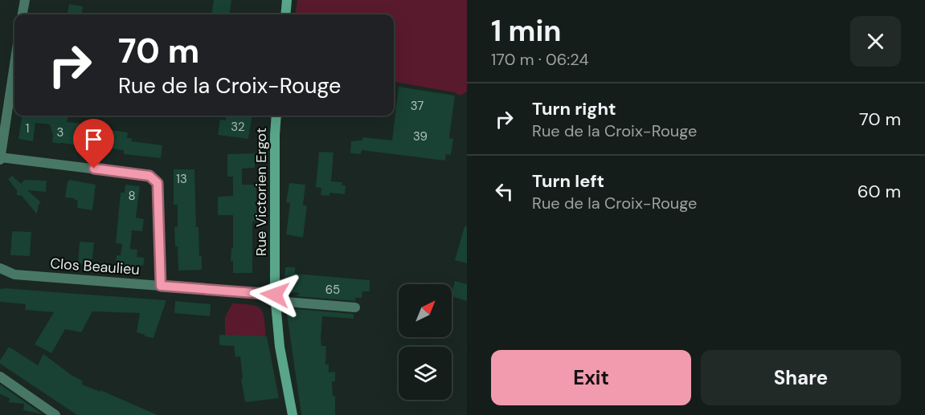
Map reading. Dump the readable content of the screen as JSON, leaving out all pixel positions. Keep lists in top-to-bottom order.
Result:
{
  "streets": {
    "street": ["Rue Victorien Ergot", "Clos Beaulieu"]
  },
  "crossings": [
    ["Rue Victorien Ergot", "Clos Beaulieu"]
  ],
  "house_numbers": [
    "37",
    "32",
    "1",
    "3",
    "39",
    "13",
    "8",
    "65"
  ],
  "north": "top right",
  "page": {
    "heading": ["1 min", "170 m · 06:24"],
    "turn": ["70 m", "Rue de la Croix-Rouge"],
    "list": [
      {
        "name": "Turn right",
        "note": "Rue de la Croix-Rouge",
        "value": "70 m"
      },
      {
        "name": "Turn left",
        "note": "Rue de la Croix-Rouge",
        "value": "60 m"
      }
    ],
    "buttons": ["Exit", "Share"]
  }
}
